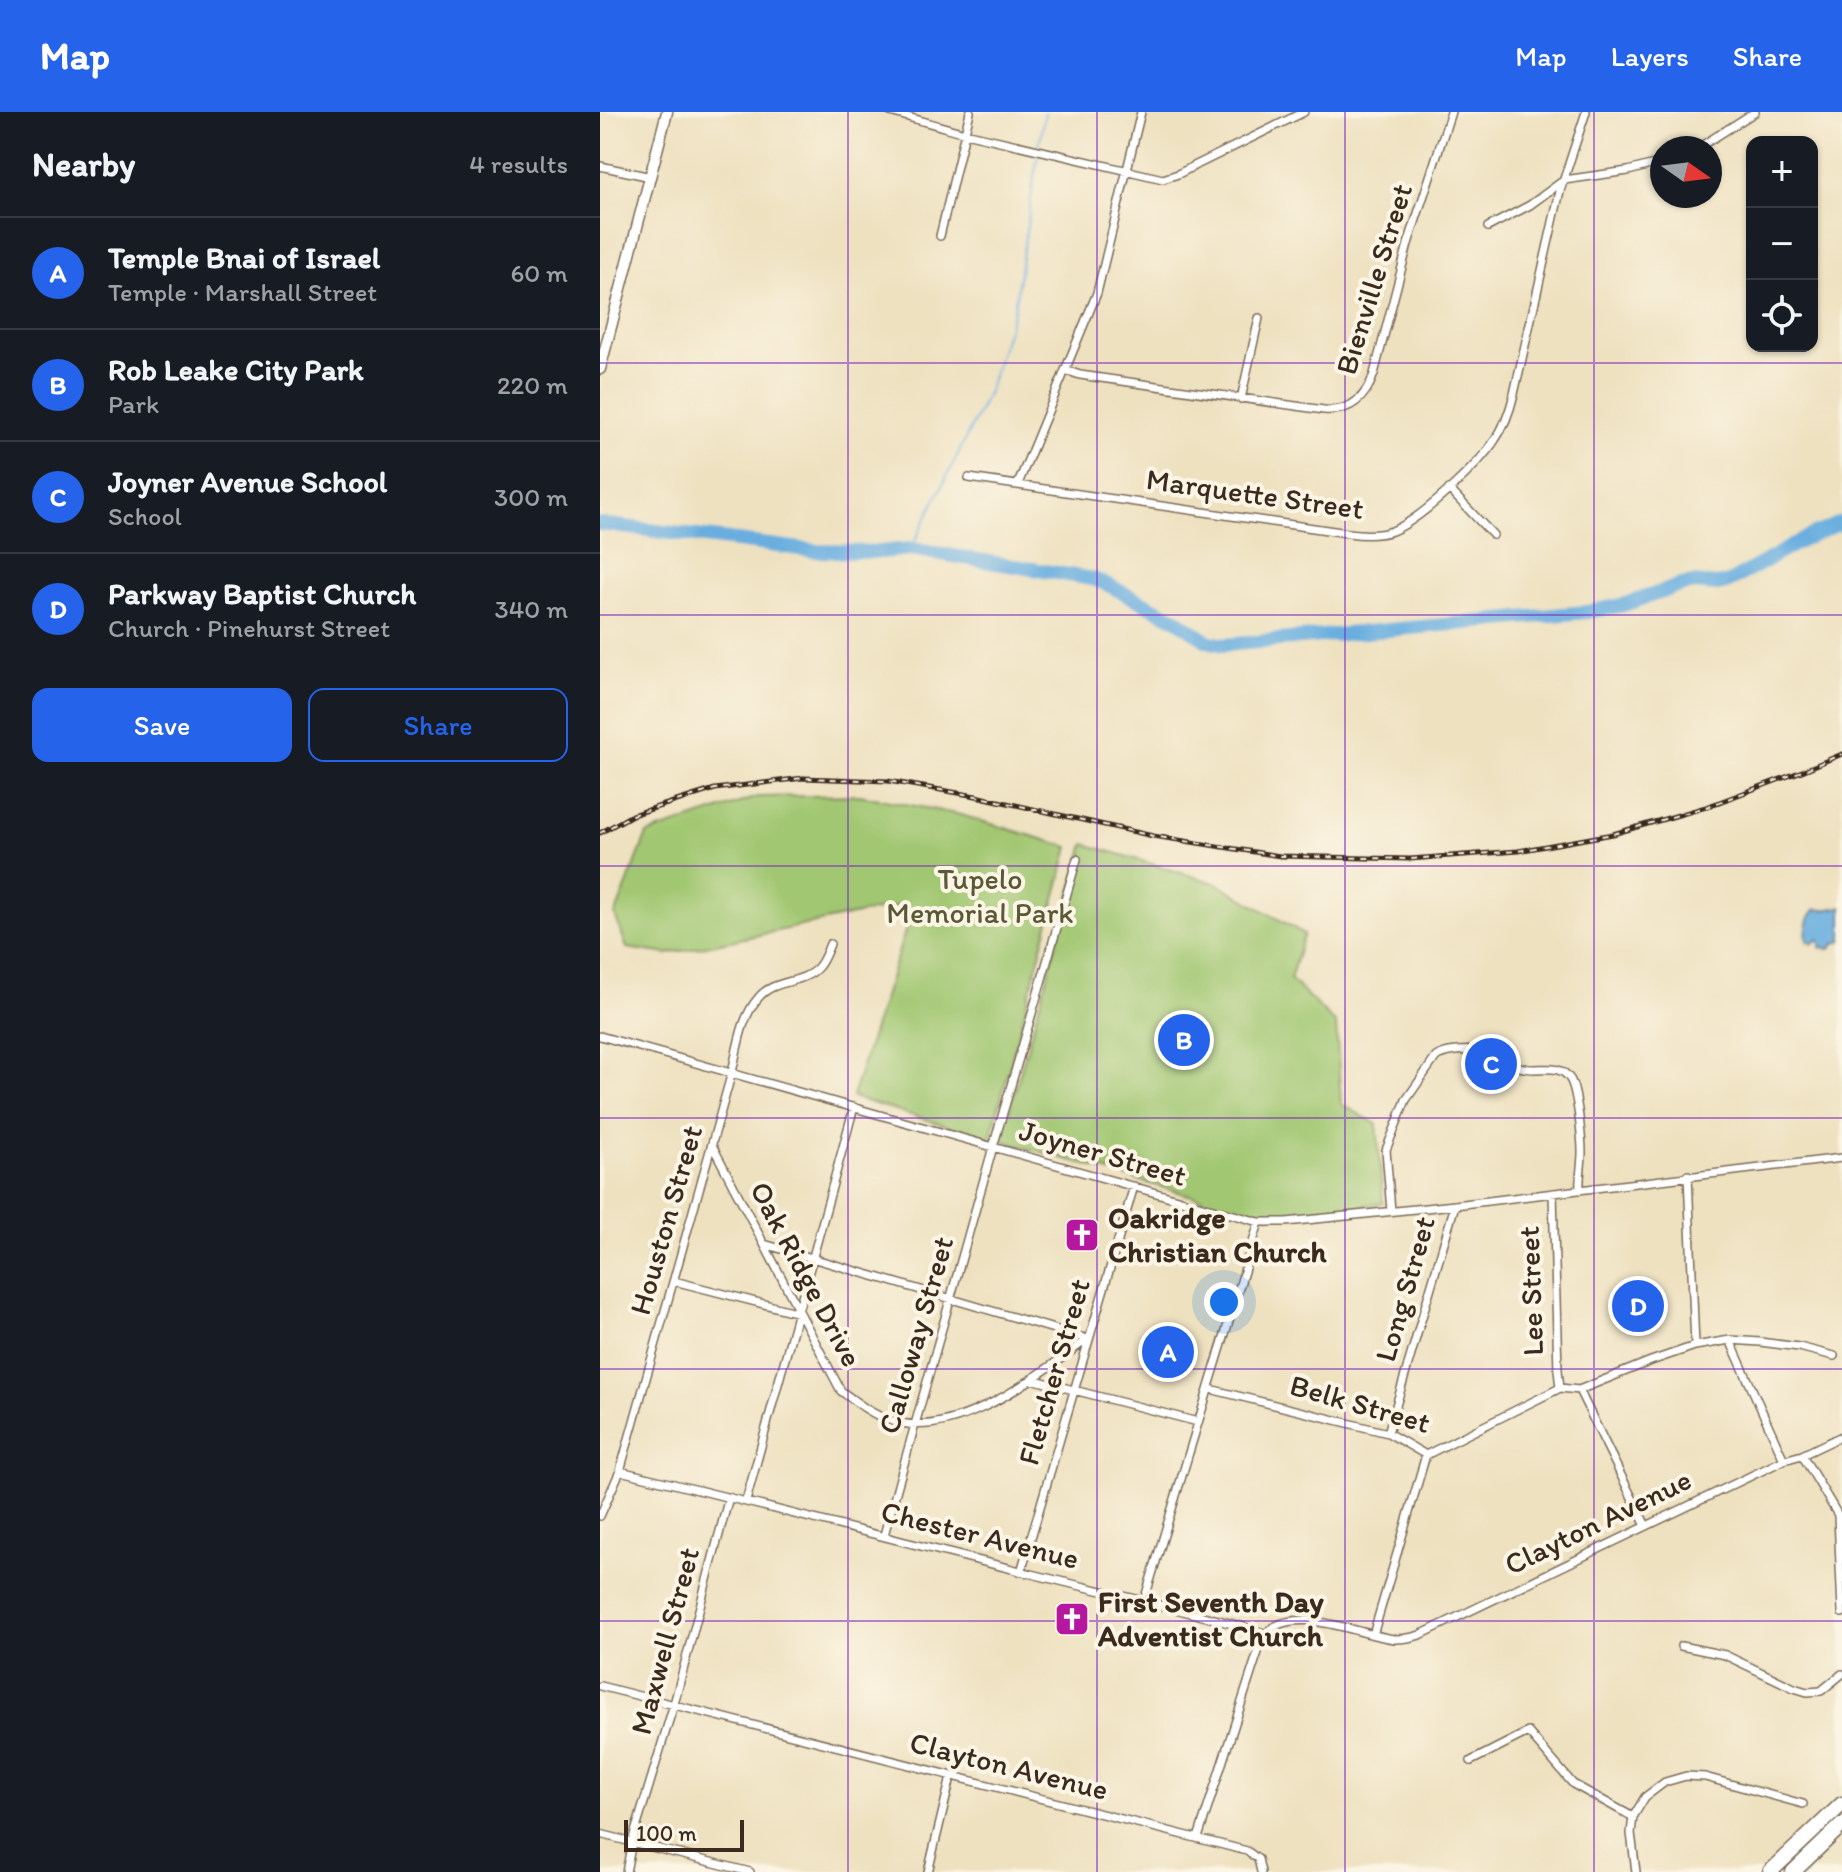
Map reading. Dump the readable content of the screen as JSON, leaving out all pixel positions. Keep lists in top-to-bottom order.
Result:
{
  "streets": {
    "street": [
      "Bienville Street",
      "Marquette Street",
      "Joyner Street",
      "Houston Street",
      "Oak Ridge Drive",
      "Long Street",
      "Lee Street",
      "Calloway Street",
      "Fletcher Street",
      "Belk Street",
      "Clayton Avenue",
      "Chester Avenue",
      "Maxwell Street"
    ]
  },
  "crossings": [
    ["Joyner Street", "Houston Street"],
    ["Joyner Street", "Long Street"],
    ["Joyner Street", "Lee Street"],
    ["Joyner Street", "Calloway Street"],
    ["Joyner Street", "Fletcher Street"],
    ["Houston Street", "Oak Ridge Drive"],
    ["Houston Street", "Chester Avenue"],
    ["Oak Ridge Drive", "Calloway Street"],
    ["Oak Ridge Drive", "Fletcher Street"],
    ["Long Street", "Belk Street"],
    ["Lee Street", "Belk Street"],
    ["Calloway Street", "Chester Avenue"],
    ["Fletcher Street", "Chester Avenue"],
    ["Clayton Avenue", "Maxwell Street"],
    ["Chester Avenue", "Maxwell Street"]
  ],
  "parks": ["Tupelo Memorial Park"],
  "places": {
    "church": ["Oakridge Christian Church", "First Seventh Day Adventist Church"]
  },
  "scale_bar": "100 m",
  "north": "right",
  "page": {
    "header": "Map",
    "nav": ["Map", "Layers", "Share"],
    "heading": ["Nearby", "4 results"],
    "map_buttons": ["+", "−"],
    "list": [
      {
        "mark": "A",
        "name": "Temple Bnai of Israel",
        "note": "Temple · Marshall Street",
        "value": "60 m"
      },
      {
        "mark": "B",
        "name": "Rob Leake City Park",
        "note": "Park",
        "value": "220 m"
      },
      {
        "mark": "C",
        "name": "Joyner Avenue School",
        "note": "School",
        "value": "300 m"
      },
      {
        "mark": "D",
        "name": "Parkway Baptist Church",
        "note": "Church · Pinehurst Street",
        "value": "340 m"
      }
    ],
    "buttons": ["Save", "Share"],
    "pins": [
      "B",
      "C",
      "D",
      "A"
    ],
    "scale": "100 m"
  }
}
